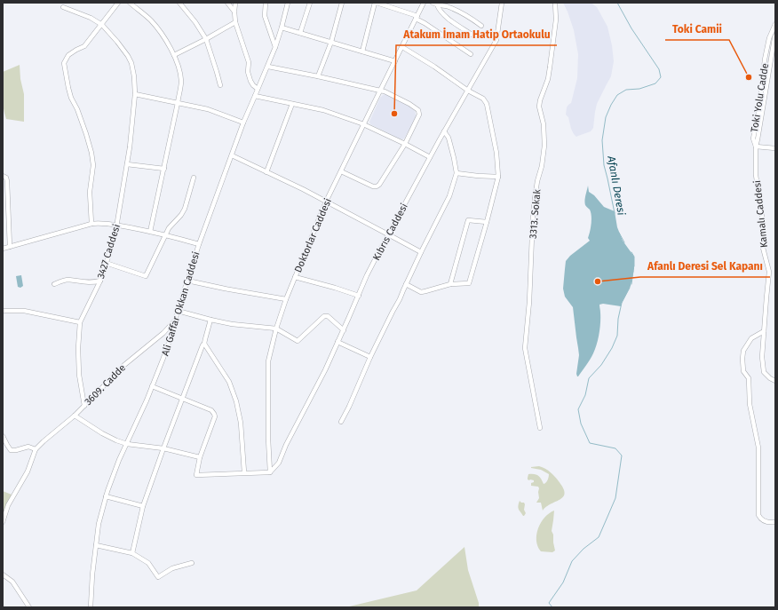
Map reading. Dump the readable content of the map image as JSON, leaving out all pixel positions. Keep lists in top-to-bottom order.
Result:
{
  "streets": {
    "street": [
      "Toki Yolu Cadde",
      "3313. Sokak",
      "Kamalı Caddesi",
      "Kıbrıs Caddesi",
      "Doktorlar Caddesi",
      "3427 Caddesi",
      "Ali Gaffar Okkan Caddesi",
      "3609. Cadde"
    ]
  },
  "crossings": [
    ["Toki Yolu Cadde", "Kamalı Caddesi"],
    ["Kıbrıs Caddesi", "Doktorlar Caddesi"],
    ["3427 Caddesi", "3609. Cadde"],
    ["Ali Gaffar Okkan Caddesi", "3609. Cadde"]
  ],
  "water": ["Afanlı Deresi"],
  "places": ["Toki Camii", "Atakum İmam Hatip Ortaokulu", "Afanlı Deresi Sel Kapanı"]
}
